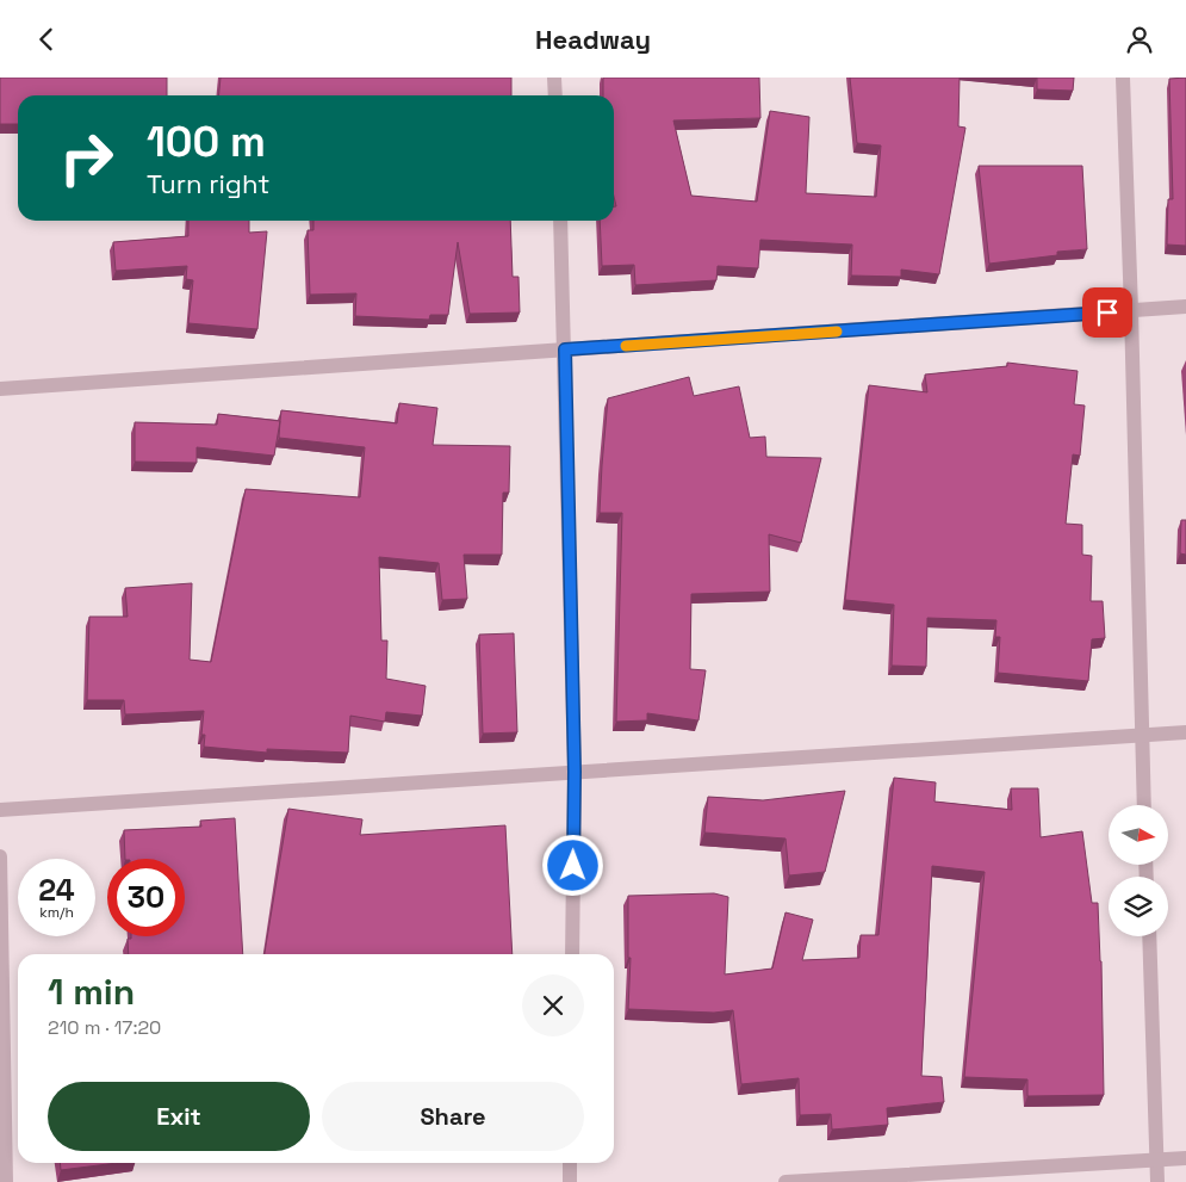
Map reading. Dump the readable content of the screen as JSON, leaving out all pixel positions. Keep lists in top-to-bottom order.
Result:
{
  "north": "right",
  "page": {
    "header": "Headway",
    "turn": ["100 m", "Turn right"],
    "speed": "24 km/h",
    "limit": "30",
    "heading": ["1 min", "210 m · 17:20"],
    "buttons": ["Exit", "Share"]
  }
}
